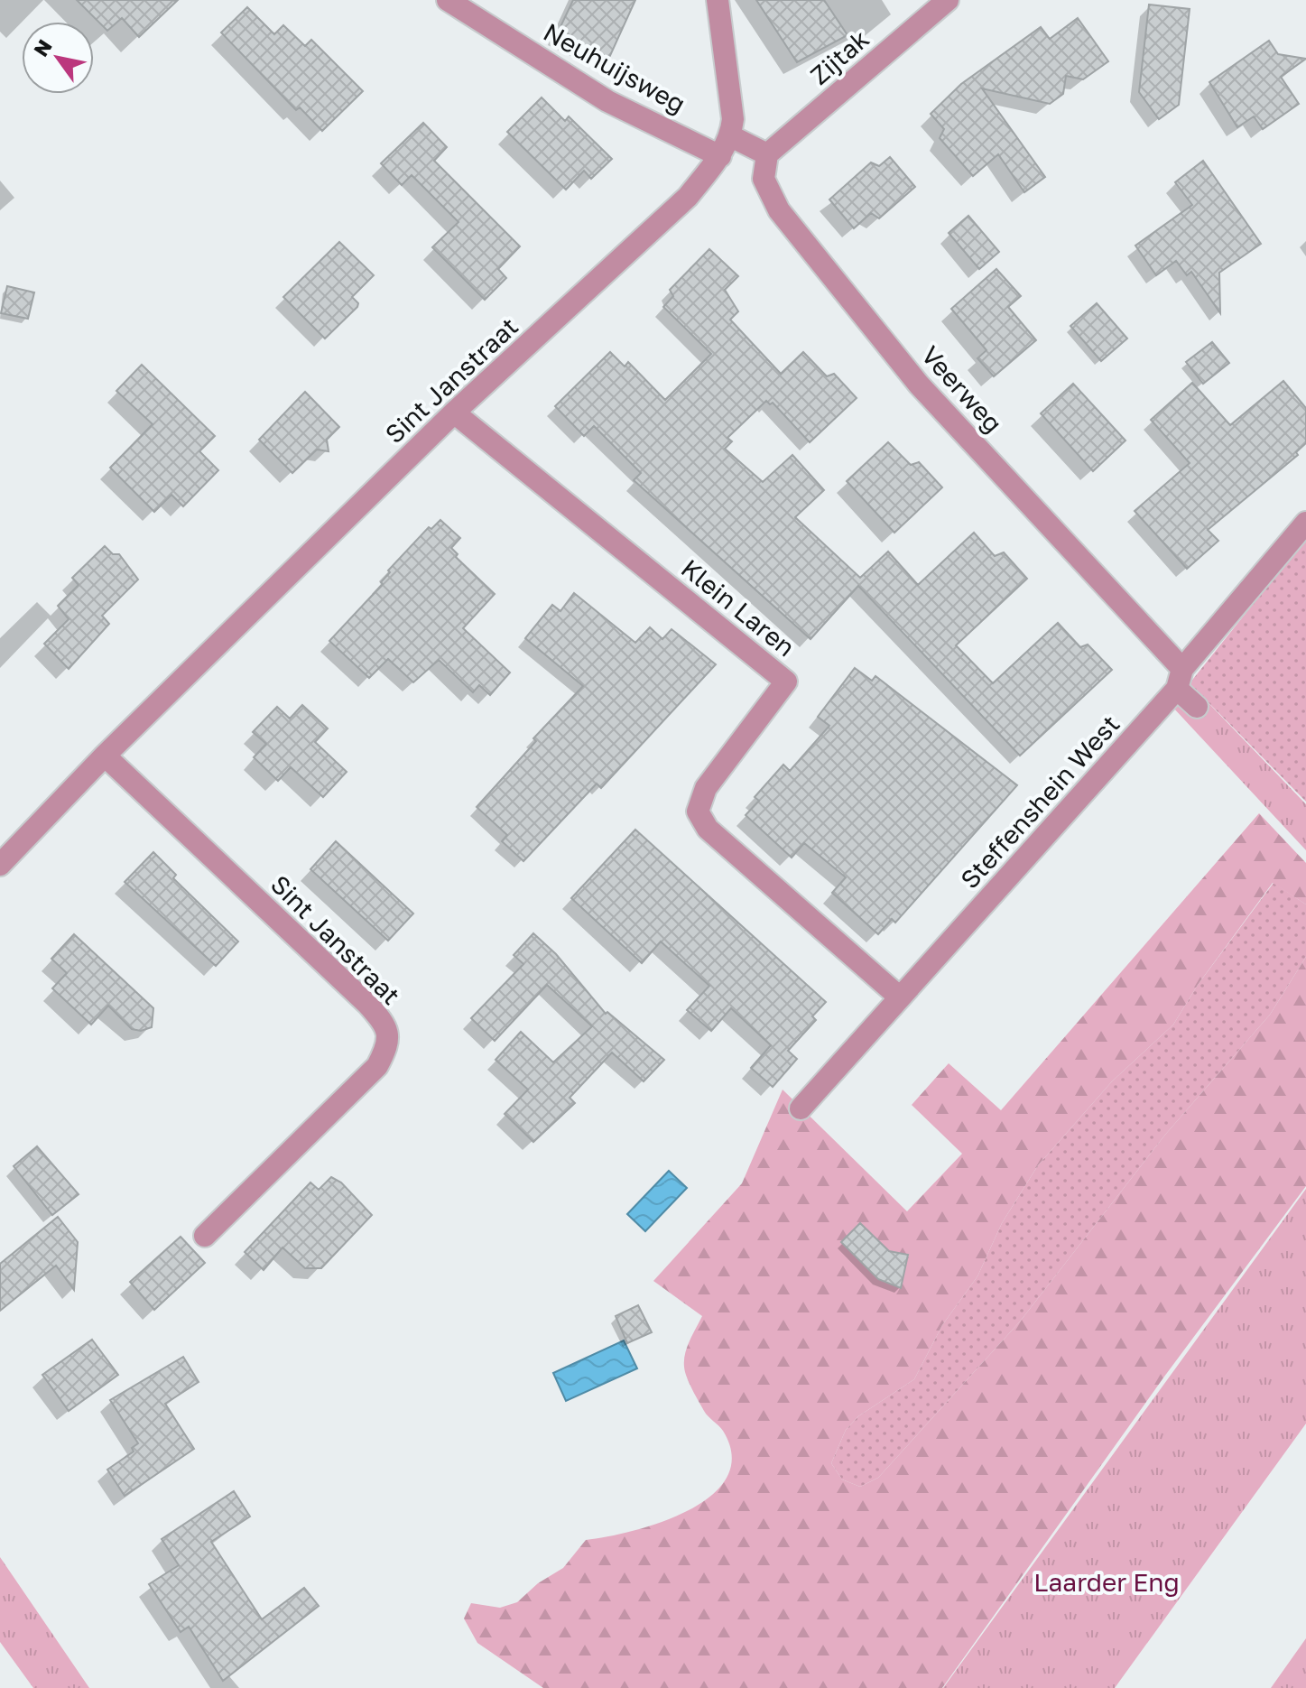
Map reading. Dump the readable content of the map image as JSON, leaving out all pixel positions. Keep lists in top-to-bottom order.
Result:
{
  "streets": {
    "street": [
      "Zijtak",
      "Neuhuijsweg",
      "Sint Janstraat",
      "Veerweg",
      "Klein Laren",
      "Steffenshein West"
    ]
  },
  "crossings": [
    ["Zijtak", "Veerweg"],
    ["Neuhuijsweg", "Sint Janstraat"],
    ["Sint Janstraat", "Klein Laren"],
    ["Veerweg", "Steffenshein West"],
    ["Klein Laren", "Steffenshein West"]
  ],
  "parks": ["Laarder Eng"],
  "north": "top left"
}
